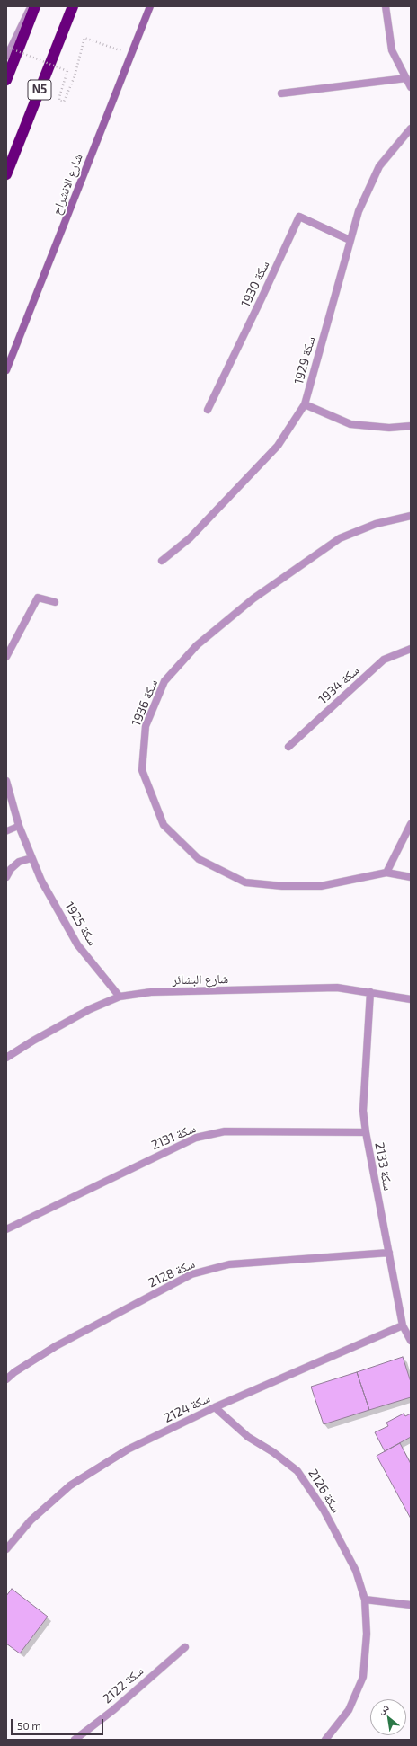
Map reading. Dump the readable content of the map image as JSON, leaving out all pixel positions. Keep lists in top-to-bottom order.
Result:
{
  "streets": {
    "highway": ["N5"],
    "street": [
      "شارع الانشراح",
      "سكة 1930",
      "سكة 1929",
      "سكة 1934",
      "سكة 1936",
      "سكة 1925",
      "شارع البشائر",
      "سكة 2131",
      "سكة 2133",
      "سكة 2128",
      "سكة 2124",
      "سكة 2126",
      "سكة 2122"
    ]
  },
  "crossings": [
    ["سكة 1930", "سكة 1929"],
    ["سكة 1925", "شارع البشائر"],
    ["شارع البشائر", "سكة 2133"],
    ["سكة 2131", "سكة 2133"],
    ["سكة 2133", "سكة 2128"],
    ["سكة 2133", "سكة 2124"],
    ["سكة 2124", "سكة 2126"]
  ],
  "scale_bar": "50 m",
  "north": "top left"
}
